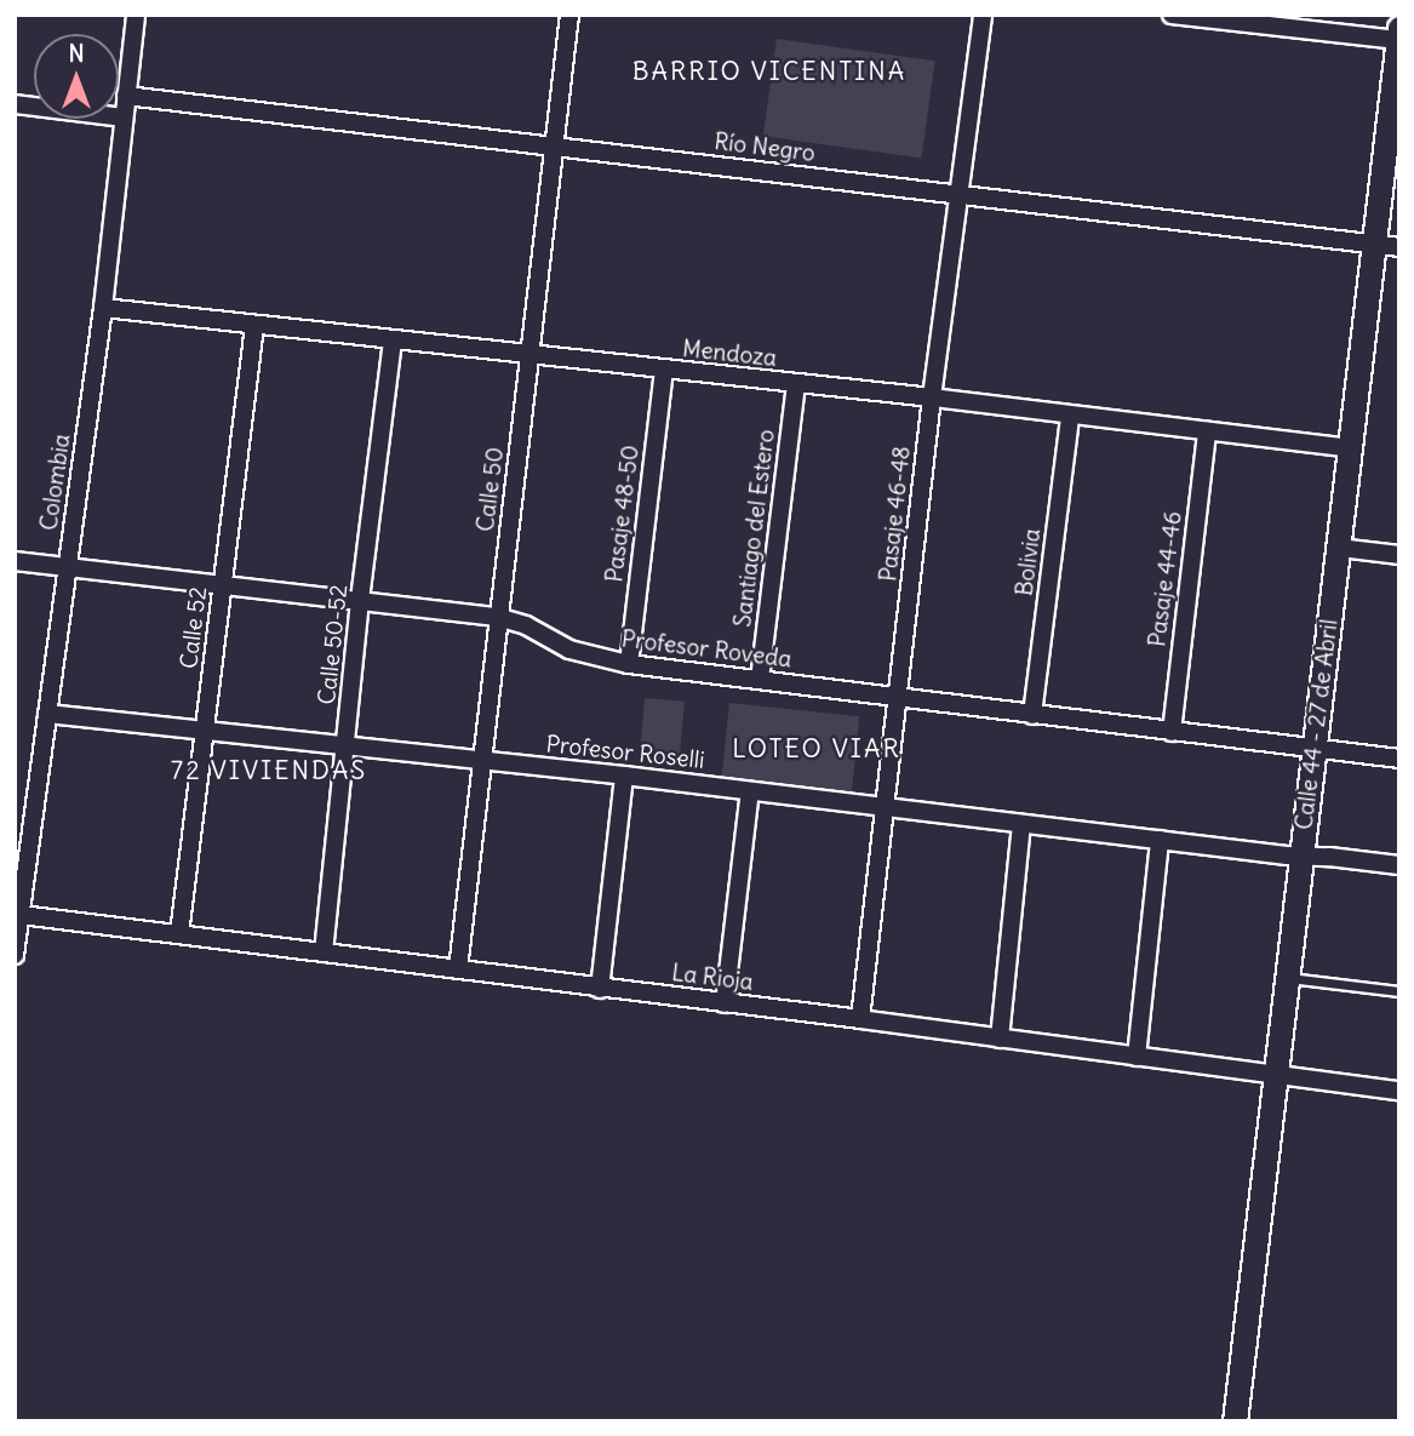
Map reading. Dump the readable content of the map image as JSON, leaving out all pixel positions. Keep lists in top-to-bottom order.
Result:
{
  "streets": {
    "street": [
      "Río Negro",
      "Mendoza",
      "Colombia",
      "Calle 50",
      "Pasaje 48-50",
      "Pasaje 46-48",
      "Santiago del Estero",
      "Bolivia",
      "Pasaje 44-46",
      "Calle 52",
      "Calle 50-52",
      "Profesor Roveda",
      "Calle 44 - 27 de Abril",
      "Profesor Roselli",
      "La Rioja"
    ]
  },
  "crossings": [
    ["Río Negro", "Colombia"],
    ["Río Negro", "Calle 50"],
    ["Río Negro", "Pasaje 46-48"],
    ["Río Negro", "Calle 44 - 27 de Abril"],
    ["Mendoza", "Colombia"],
    ["Mendoza", "Calle 50"],
    ["Mendoza", "Pasaje 48-50"],
    ["Mendoza", "Pasaje 46-48"],
    ["Mendoza", "Santiago del Estero"],
    ["Mendoza", "Bolivia"],
    ["Mendoza", "Pasaje 44-46"],
    ["Mendoza", "Calle 52"],
    ["Mendoza", "Calle 50-52"],
    ["Mendoza", "Calle 44 - 27 de Abril"],
    ["Colombia", "Profesor Roveda"],
    ["Colombia", "Profesor Roselli"],
    ["Colombia", "La Rioja"],
    ["Calle 50", "Profesor Roveda"],
    ["Calle 50", "Profesor Roselli"],
    ["Calle 50", "La Rioja"],
    ["Pasaje 48-50", "Profesor Roveda"],
    ["Pasaje 46-48", "Profesor Roveda"],
    ["Pasaje 46-48", "Profesor Roselli"],
    ["Pasaje 46-48", "La Rioja"],
    ["Santiago del Estero", "Profesor Roveda"],
    ["Bolivia", "Profesor Roveda"],
    ["Pasaje 44-46", "Profesor Roveda"],
    ["Calle 52", "Profesor Roveda"],
    ["Calle 52", "Profesor Roselli"],
    ["Calle 52", "La Rioja"],
    ["Calle 50-52", "Profesor Roveda"],
    ["Calle 50-52", "Profesor Roselli"],
    ["Calle 50-52", "La Rioja"],
    ["Profesor Roveda", "Calle 44 - 27 de Abril"],
    ["Calle 44 - 27 de Abril", "Profesor Roselli"],
    ["Calle 44 - 27 de Abril", "La Rioja"]
  ],
  "districts": ["BARRIO VICENTINA", "LOTEO VIAR", "72 VIVIENDAS"],
  "north": "top"
}
